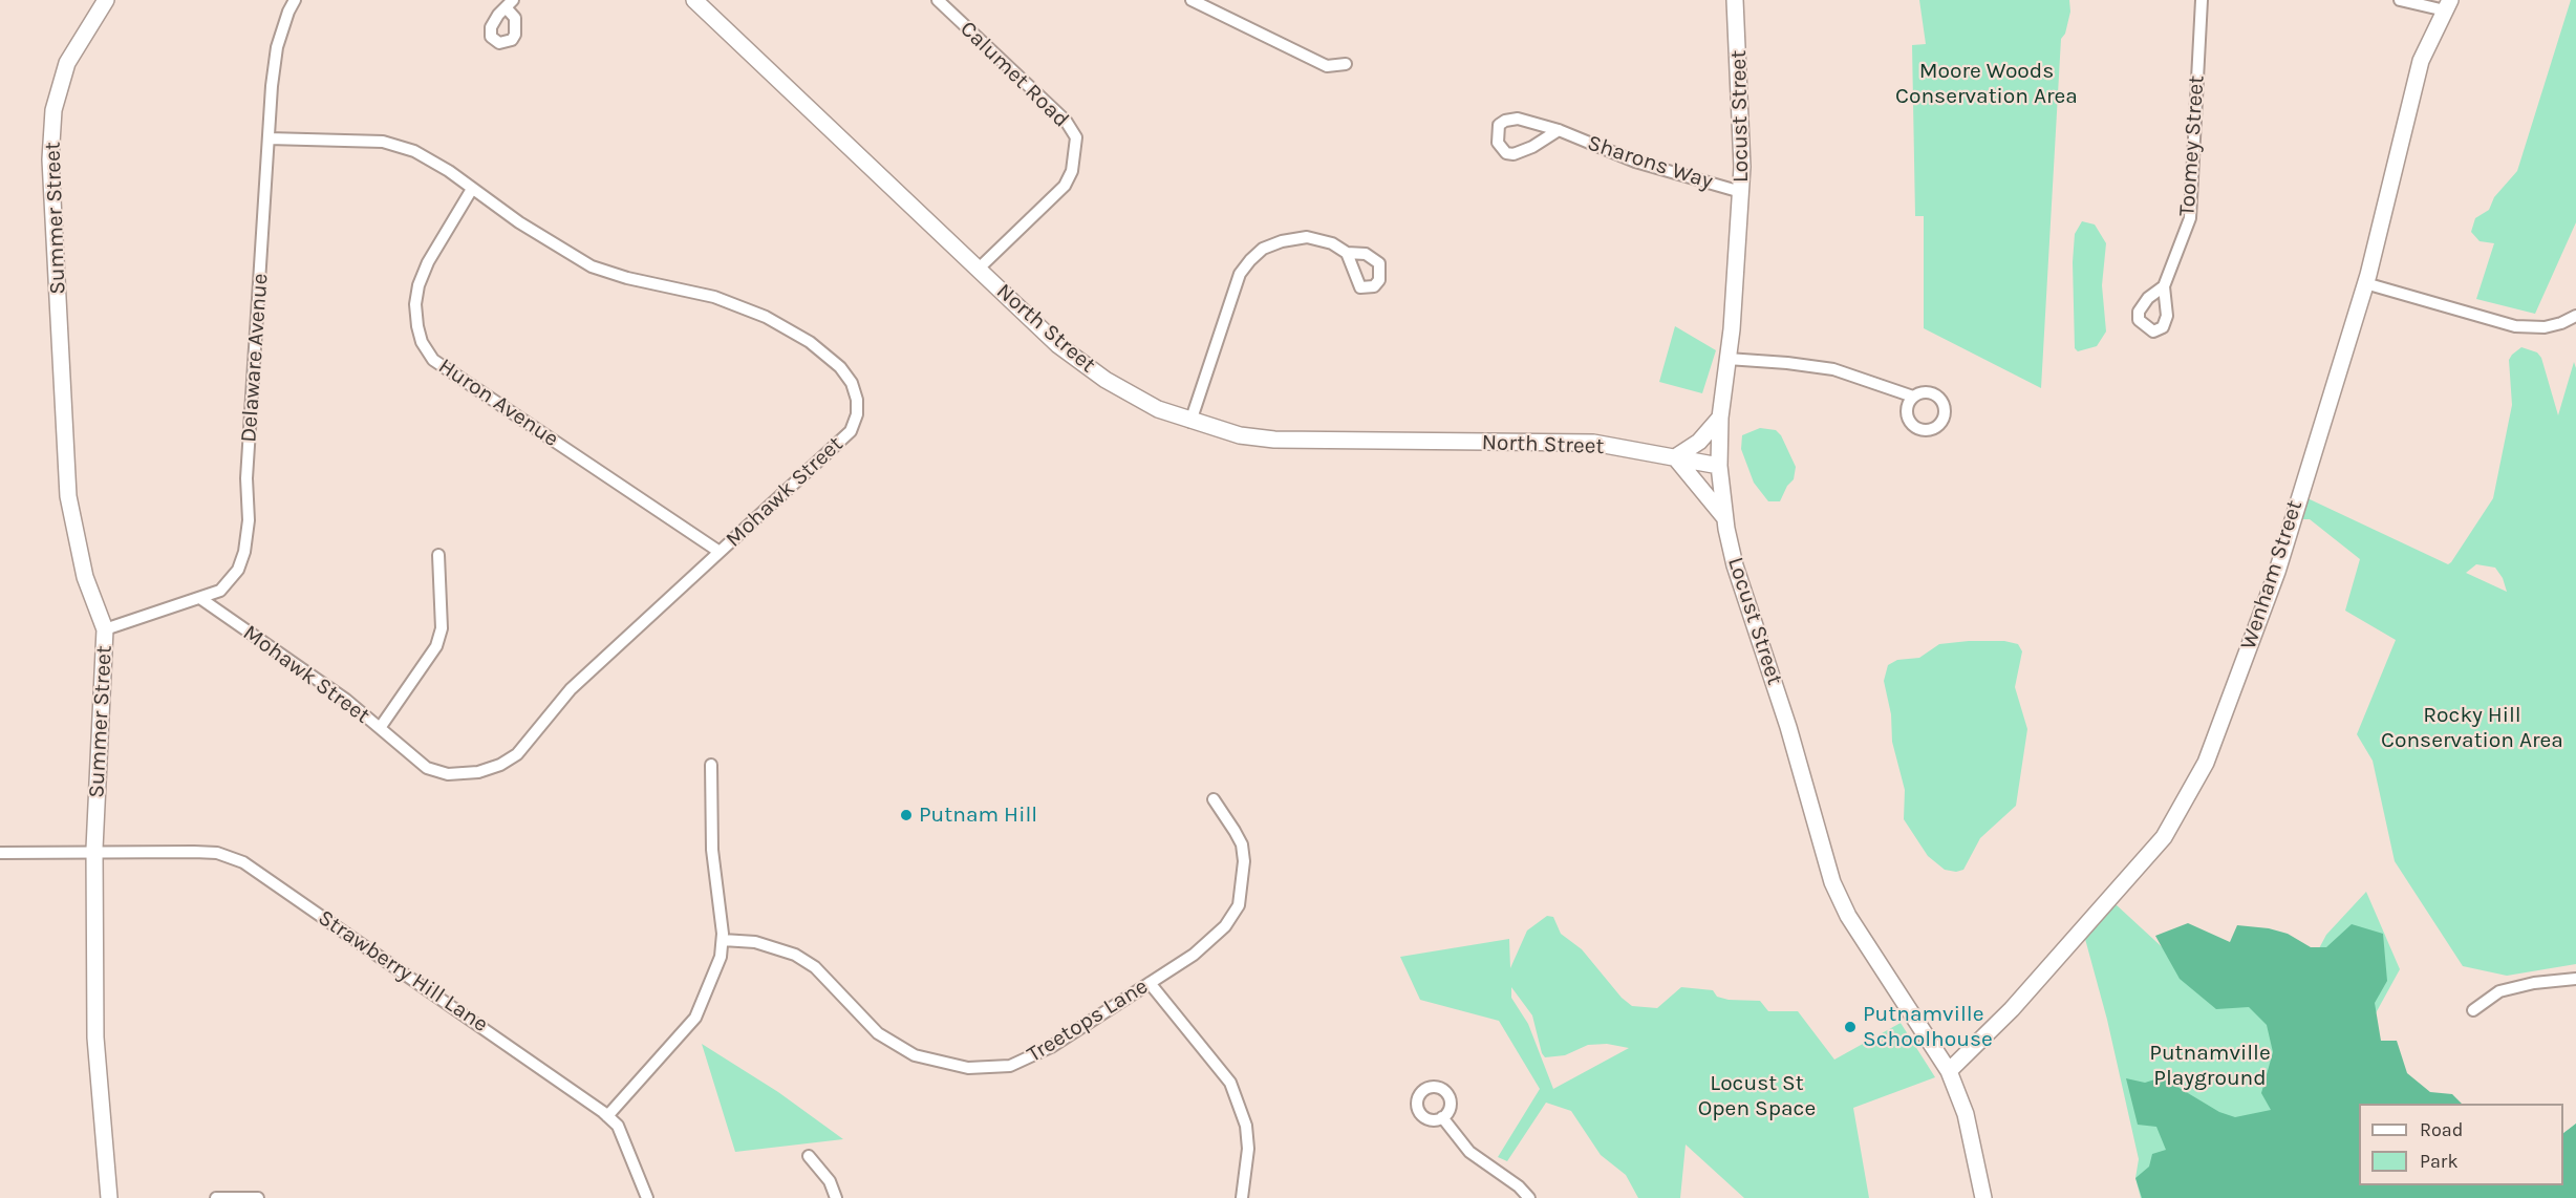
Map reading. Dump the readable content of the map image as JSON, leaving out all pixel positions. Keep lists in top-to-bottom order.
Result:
{
  "streets": {
    "street": [
      "Calumet Road",
      "Locust Street",
      "Toomey Street",
      "Sharons Way",
      "Summer Street",
      "North Street",
      "Delaware Avenue",
      "Huron Avenue",
      "Mohawk Street",
      "Wenham Street",
      "Strawberry Hill Lane",
      "Treetops Lane"
    ]
  },
  "crossings": [
    ["Calumet Road", "North Street"],
    ["Locust Street", "Sharons Way"],
    ["Locust Street", "North Street"],
    ["Locust Street", "Wenham Street"],
    ["Summer Street", "Delaware Avenue"],
    ["Summer Street", "Strawberry Hill Lane"],
    ["Delaware Avenue", "Mohawk Street"],
    ["Huron Avenue", "Mohawk Street"]
  ],
  "parks": [
    "Moore Woods Conservation Area",
    "Rocky Hill Conservation Area",
    "Putnamville Playground",
    "Locust St Open Space"
  ],
  "places": ["Putnam Hill", "Putnamville Schoolhouse"],
  "legend": ["Road", "Park"]
}
